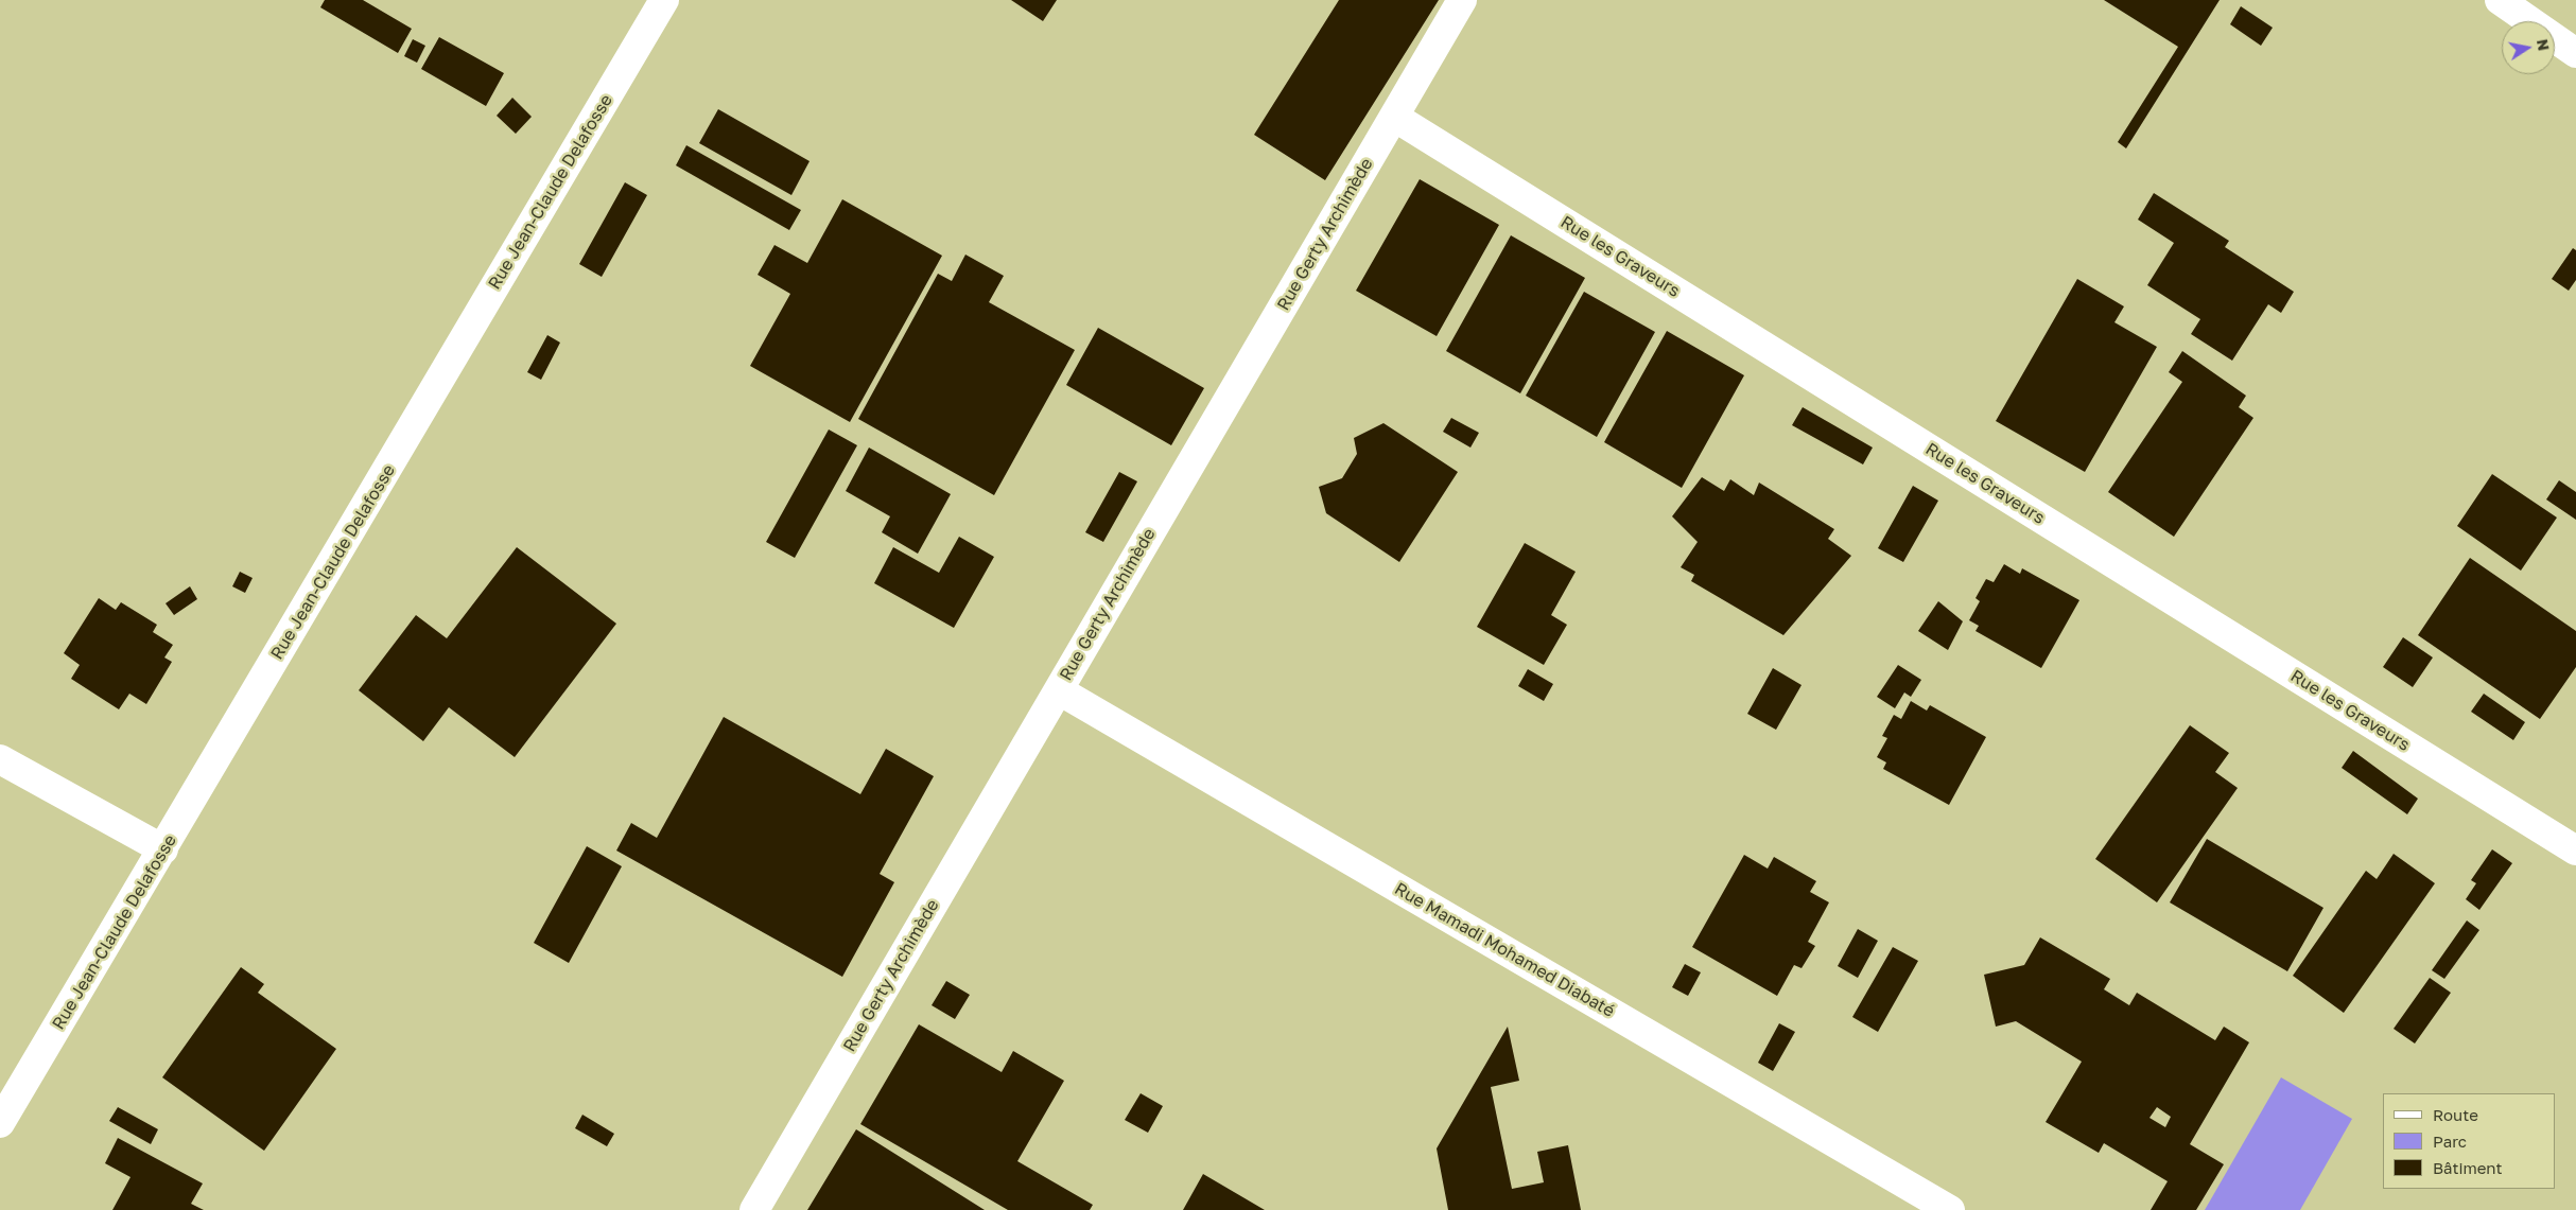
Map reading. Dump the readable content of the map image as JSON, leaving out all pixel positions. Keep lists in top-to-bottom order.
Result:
{
  "streets": {
    "street": [
      "Rue Jean-Claude Delafosse",
      "Rue Gerty Archimède",
      "Rue les Graveurs",
      "Rue Mamadi Mohamed Diabaté"
    ]
  },
  "crossings": [
    ["Rue Gerty Archimède", "Rue les Graveurs"],
    ["Rue Gerty Archimède", "Rue Mamadi Mohamed Diabaté"]
  ],
  "legend": ["Route", "Parc", "Bâtiment"],
  "north": "right"
}
